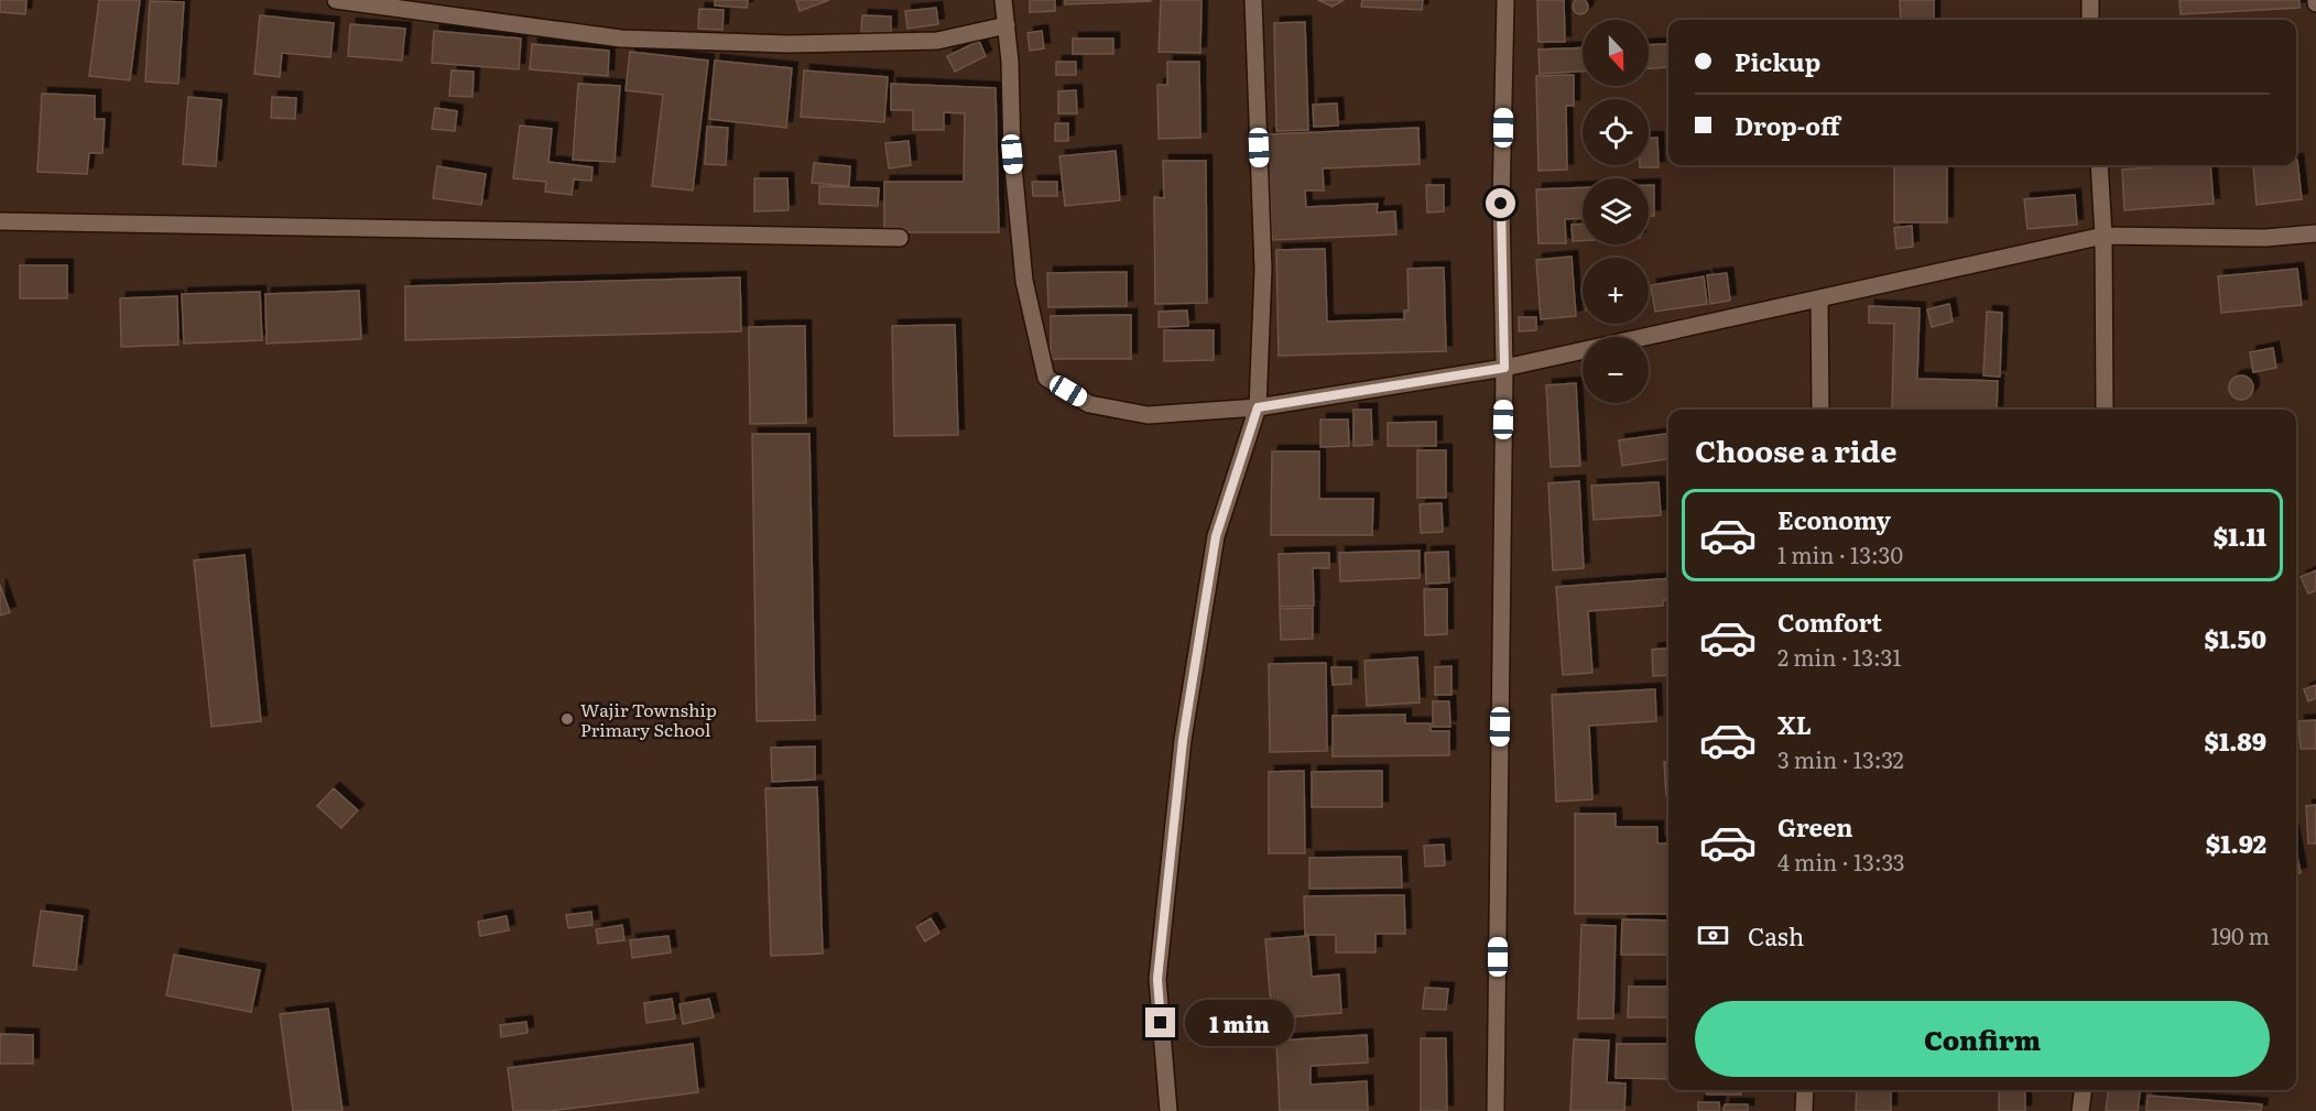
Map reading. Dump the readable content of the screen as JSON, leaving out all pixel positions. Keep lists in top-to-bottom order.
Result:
{
  "places": ["Wajir Township Primary School"],
  "north": "bottom",
  "page": {
    "map_buttons": ["+", "−"],
    "banner": ["Pickup", "Drop-off"],
    "heading": "Choose a ride",
    "list": [
      {
        "name": "Economy",
        "note": "1 min · 13:30",
        "value": "$1.11"
      },
      {
        "name": "Comfort",
        "note": "2 min · 13:31",
        "value": "$1.50"
      },
      {
        "name": "XL",
        "note": "3 min · 13:32",
        "value": "$1.89"
      },
      {
        "name": "Green",
        "note": "4 min · 13:33",
        "value": "$1.92"
      }
    ],
    "pay": ["Cash", "190 m"],
    "buttons": "Confirm",
    "bubble": "1 min"
  }
}
